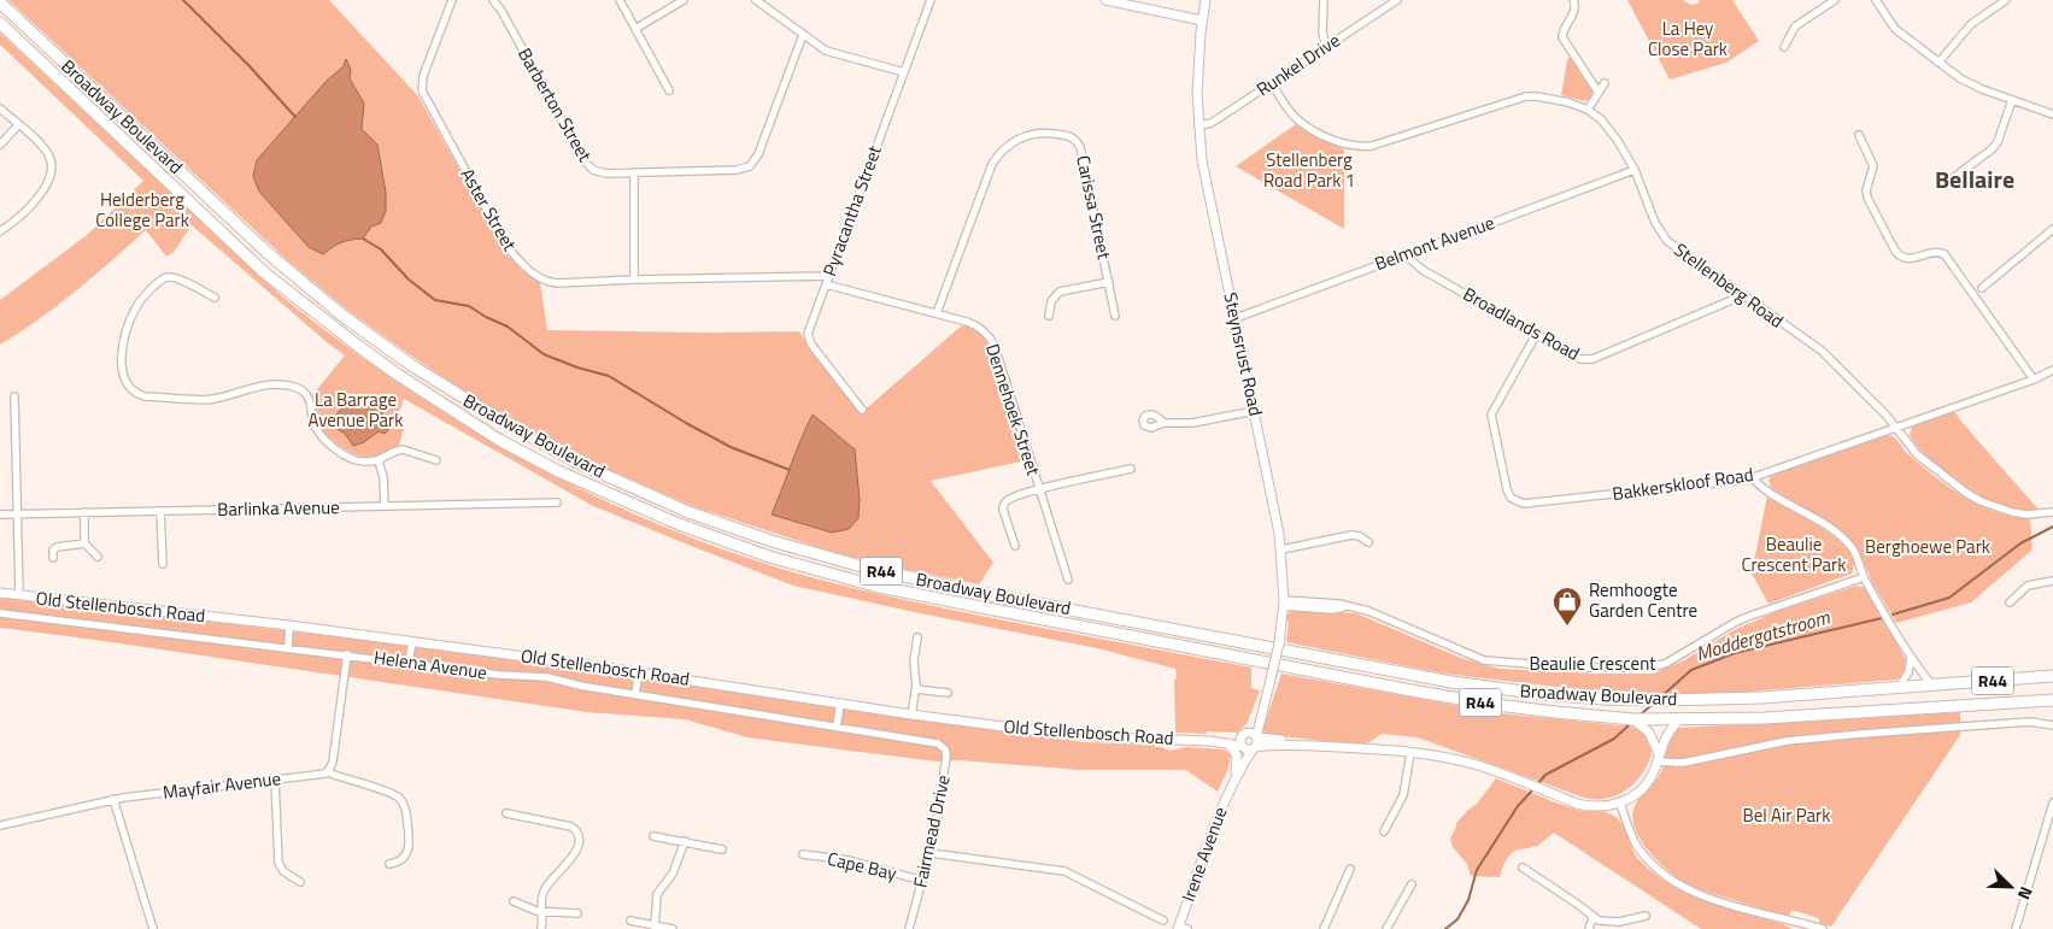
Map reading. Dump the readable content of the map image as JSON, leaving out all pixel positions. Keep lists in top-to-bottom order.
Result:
{
  "streets": {
    "main road": ["Broadway Boulevard", "R44"],
    "street": [
      "Runkel Drive",
      "Barberton Street",
      "Carissa Street",
      "Aster Street",
      "Pyracantha Street",
      "Belmont Avenue",
      "Stellenberg Road",
      "Broadlands Road",
      "Steynsrust Road",
      "Dennehoek Street",
      "Bakkerskloof Road",
      "Barlinka Avenue",
      "Old Stellenbosch Road",
      "Beaulie Crescent",
      "Helena Avenue",
      "Mayfair Avenue",
      "Fairmead Drive",
      "Irene Avenue",
      "Cape Bay"
    ]
  },
  "crossings": [
    ["Runkel Drive", "Stellenberg Road"],
    ["Runkel Drive", "Steynsrust Road"],
    ["Carissa Street", "Dennehoek Street"],
    ["Aster Street", "Pyracantha Street"],
    ["Aster Street", "Dennehoek Street"],
    ["Pyracantha Street", "Dennehoek Street"],
    ["Belmont Avenue", "Stellenberg Road"],
    ["Belmont Avenue", "Broadlands Road"],
    ["Belmont Avenue", "Steynsrust Road"],
    ["Stellenberg Road", "Broadlands Road"],
    ["Stellenberg Road", "Bakkerskloof Road"],
    ["Broadlands Road", "Bakkerskloof Road"],
    ["Steynsrust Road", "Old Stellenbosch Road"],
    ["Steynsrust Road", "Beaulie Crescent"],
    ["Steynsrust Road", "Irene Avenue"],
    ["Old Stellenbosch Road", "Irene Avenue"],
    ["Helena Avenue", "Fairmead Drive"],
    ["Fairmead Drive", "Cape Bay"]
  ],
  "districts": ["Bellaire"],
  "water": ["Moddergatstroom"],
  "parks": [
    "La Hey Close Park",
    "Stellenberg Road Park 1",
    "Helderberg College Park",
    "La Barrage Avenue Park",
    "Beaulie Crescent Park",
    "Berghoewe Park",
    "Bel Air Park"
  ],
  "places": {
    "shop": ["Remhoogte Garden Centre"]
  },
  "north": "bottom right"
}
